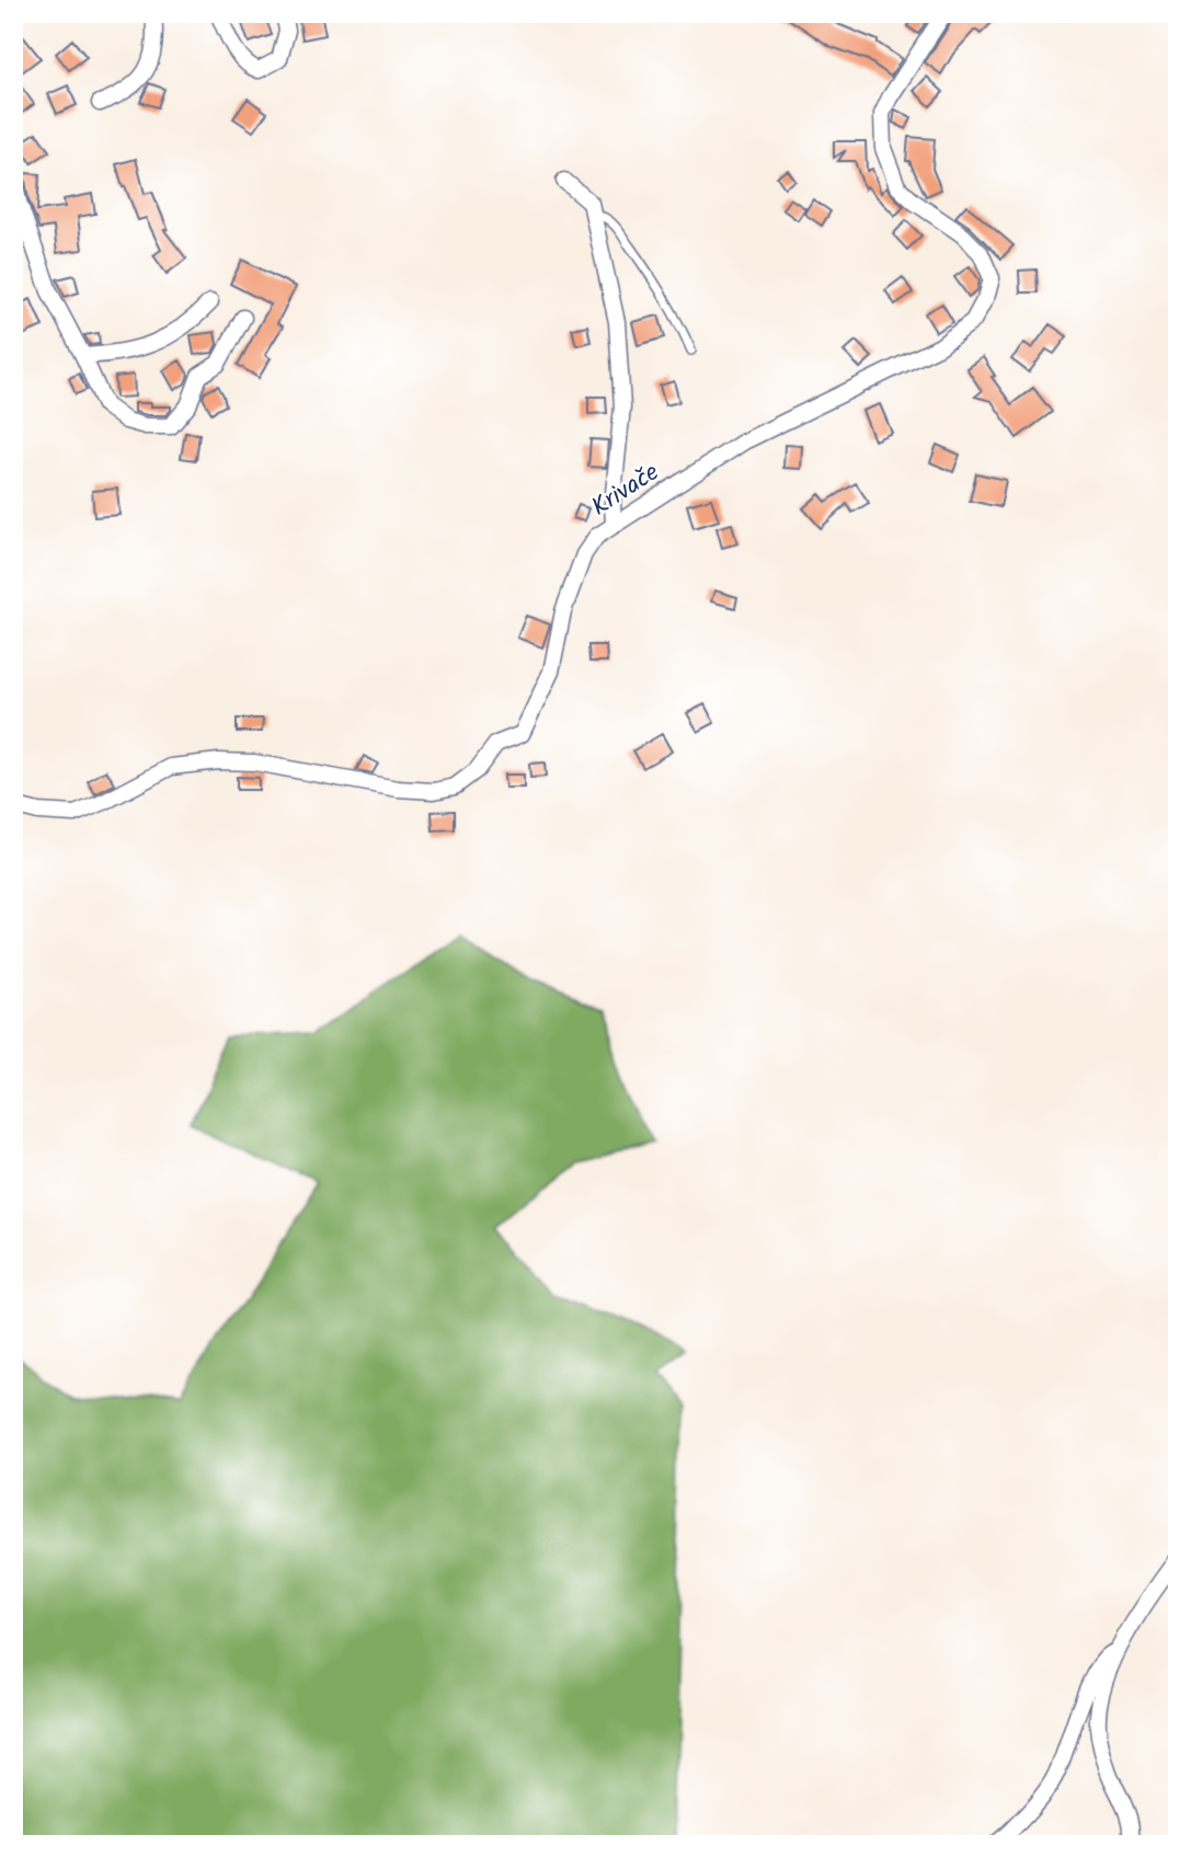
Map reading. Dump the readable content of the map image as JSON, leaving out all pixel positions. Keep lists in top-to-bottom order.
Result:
{
  "streets": {
    "street": ["Krivače"]
  }
}
